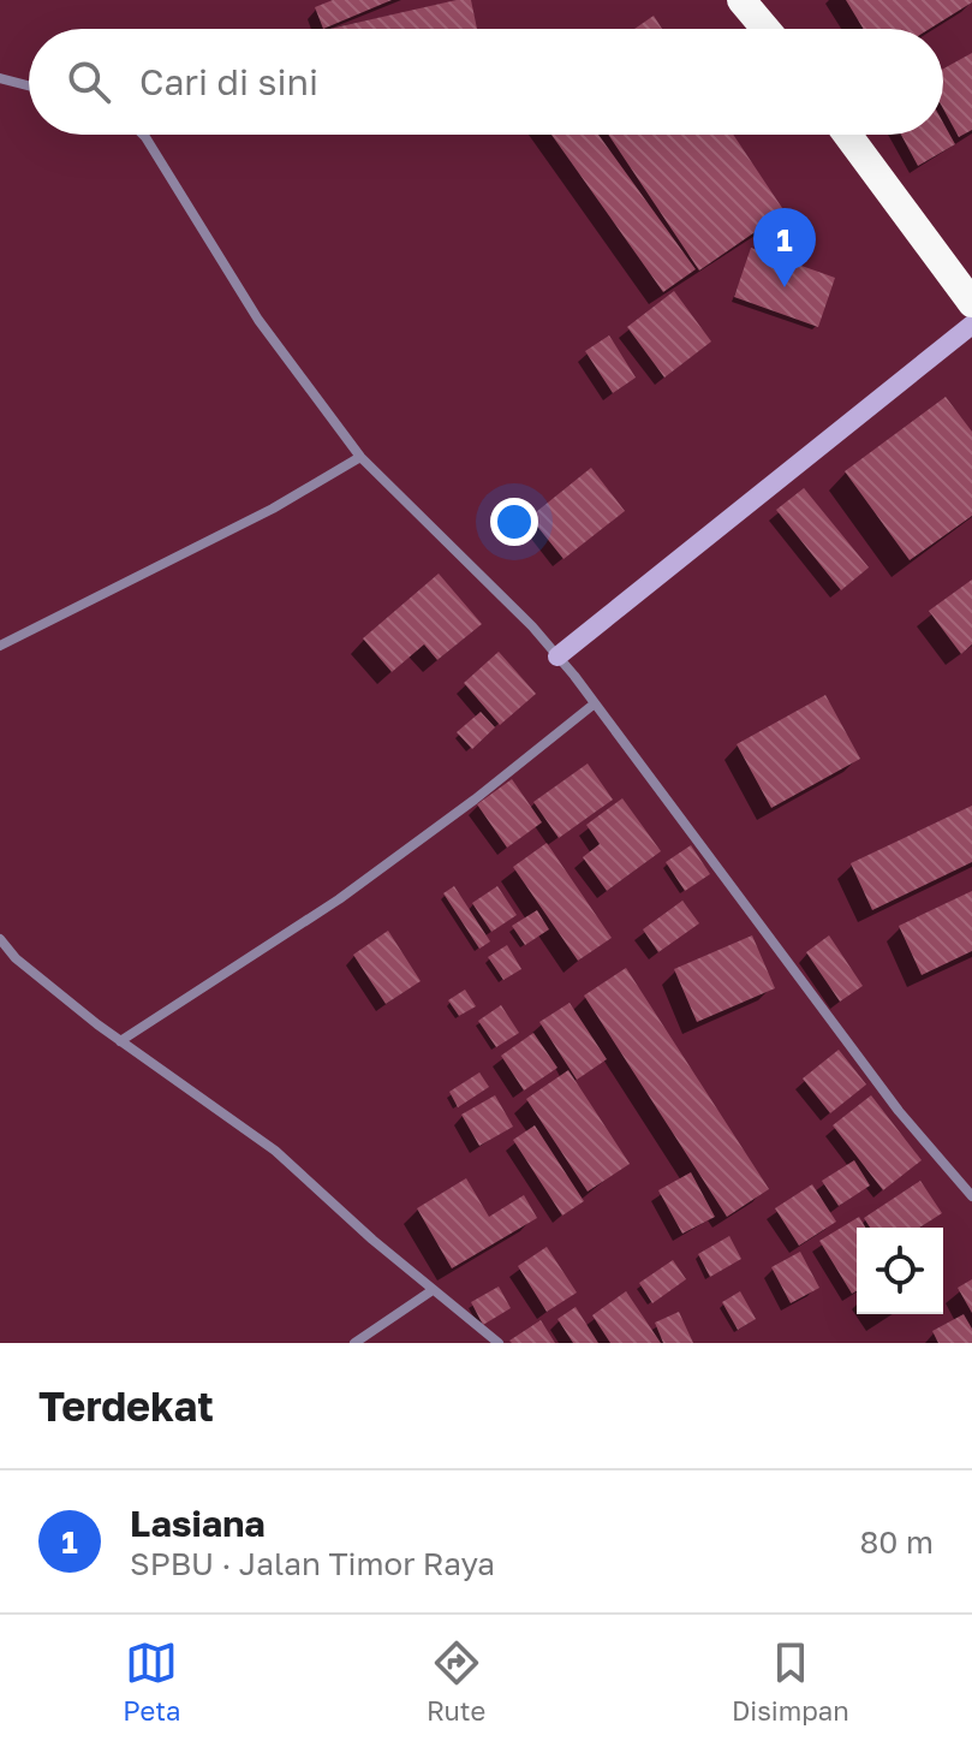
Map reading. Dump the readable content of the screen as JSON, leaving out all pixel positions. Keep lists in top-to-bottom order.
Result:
{
  "page": {
    "search": "Cari di sini",
    "pins": "1",
    "heading": "Terdekat",
    "list": [
      {
        "mark": "1",
        "name": "Lasiana",
        "note": "SPBU · Jalan Timor Raya",
        "value": "80 m"
      }
    ],
    "nav": ["Peta", "Rute", "Disimpan"]
  }
}
